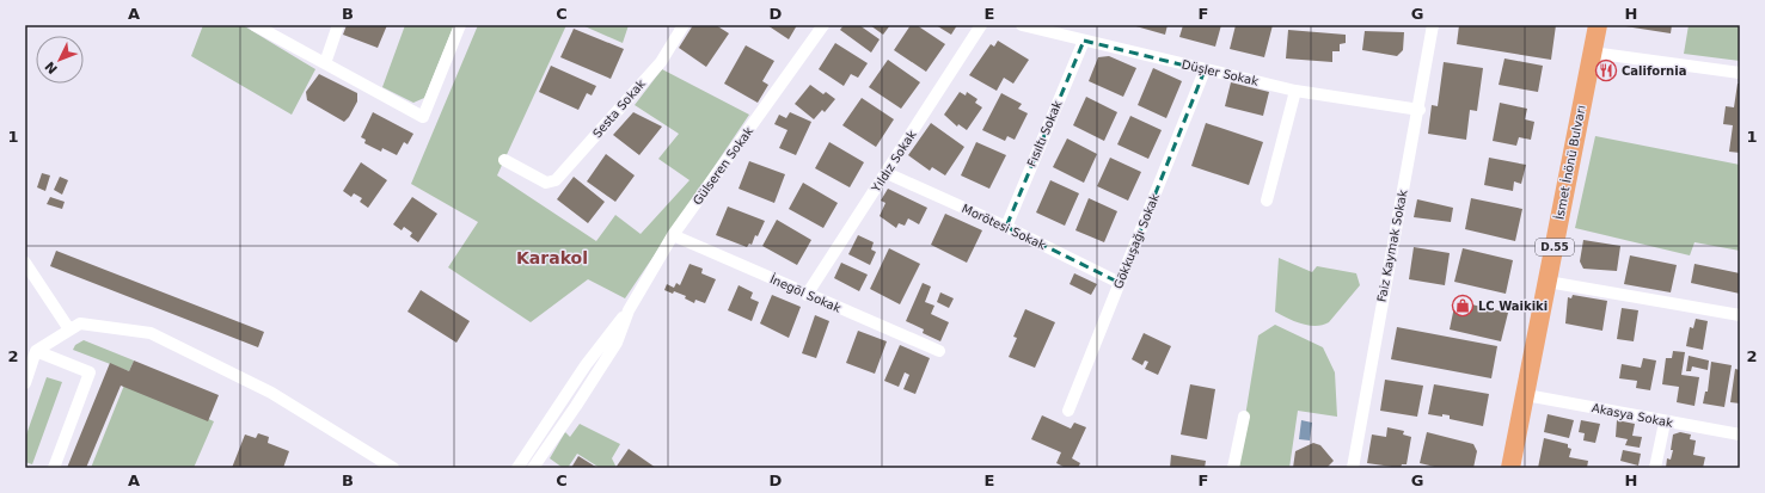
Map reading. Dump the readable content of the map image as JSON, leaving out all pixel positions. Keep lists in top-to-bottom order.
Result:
{
  "streets": {
    "main road": ["İsmet İnönü Bulvarı", "D.55"],
    "street": [
      "Düşler Sokak",
      "Sesta Sokak",
      "Fısıltı Sokak",
      "Yıldız Sokak",
      "Gülseren Sokak",
      "Morötesi Sokak",
      "Gökkuşağı Sokak",
      "Faiz Kaymak Sokak",
      "İnegöl Sokak",
      "Akasya Sokak"
    ]
  },
  "crossings": [
    ["Düşler Sokak", "Fısıltı Sokak"],
    ["Düşler Sokak", "Gökkuşağı Sokak"],
    ["Düşler Sokak", "Faiz Kaymak Sokak"],
    ["Fısıltı Sokak", "Morötesi Sokak"],
    ["Yıldız Sokak", "Morötesi Sokak"],
    ["Yıldız Sokak", "İnegöl Sokak"],
    ["İsmet İnönü Bulvarı", "Akasya Sokak"],
    ["Gülseren Sokak", "İnegöl Sokak"],
    ["Morötesi Sokak", "Gökkuşağı Sokak"]
  ],
  "districts": ["Karakol"],
  "places": {
    "restaurant": ["California"],
    "shop": ["LC Waikiki"]
  },
  "north": "bottom left",
  "grid": {
    "columns": [
      "A",
      "B",
      "C",
      "D",
      "E",
      "F",
      "G",
      "H"
    ],
    "rows": ["1", "2"]
  }
}
